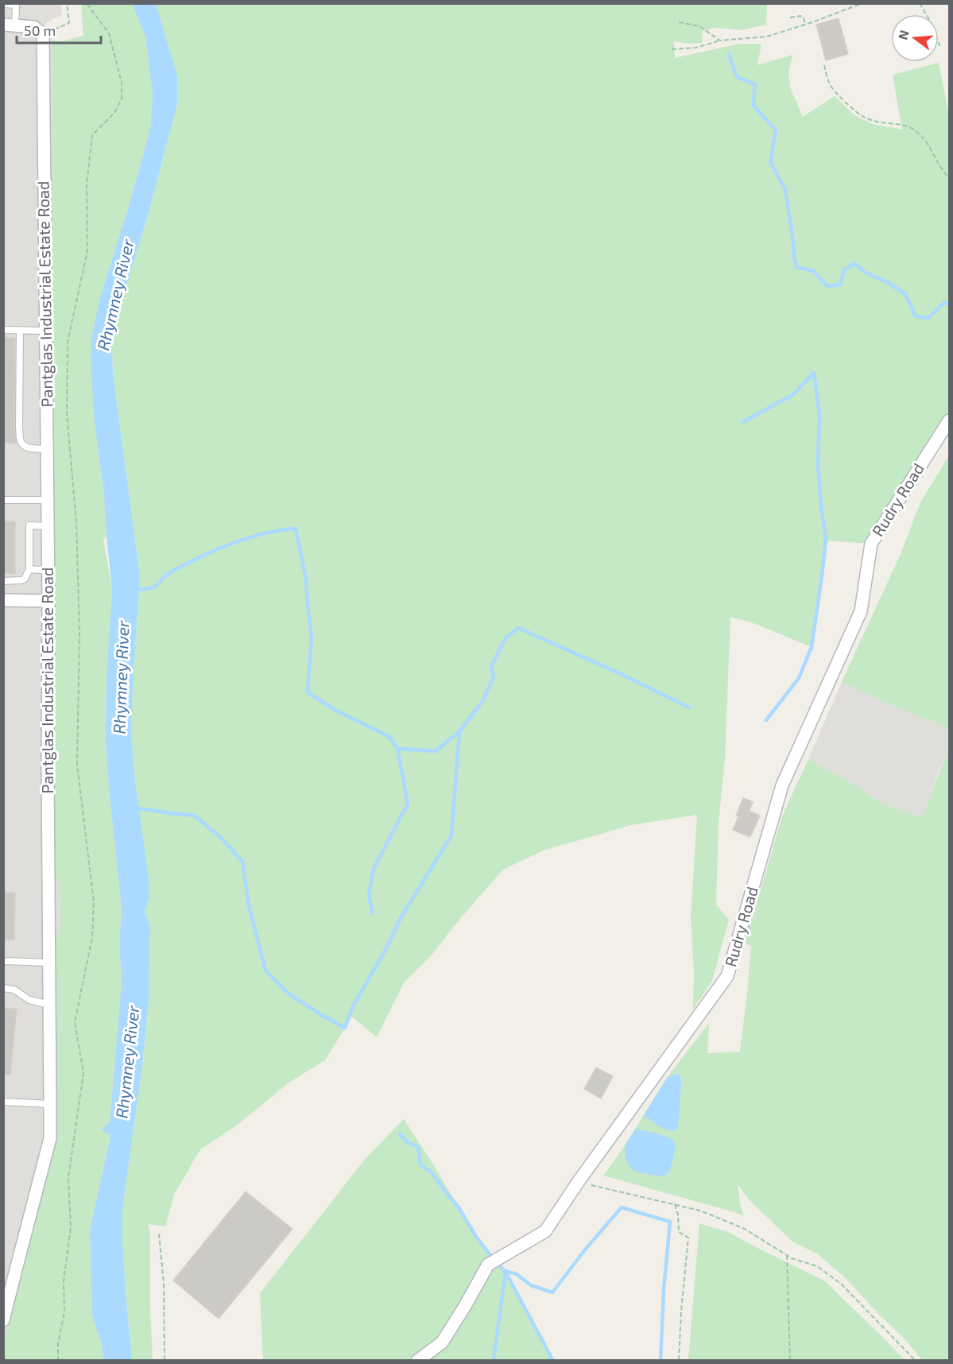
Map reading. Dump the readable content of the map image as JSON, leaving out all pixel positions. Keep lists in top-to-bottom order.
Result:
{
  "streets": {
    "street": ["Pantglas Industrial Estate Road", "Rudry Road"]
  },
  "water": ["Rhymney River"],
  "scale_bar": "50 m",
  "north": "left"
}
